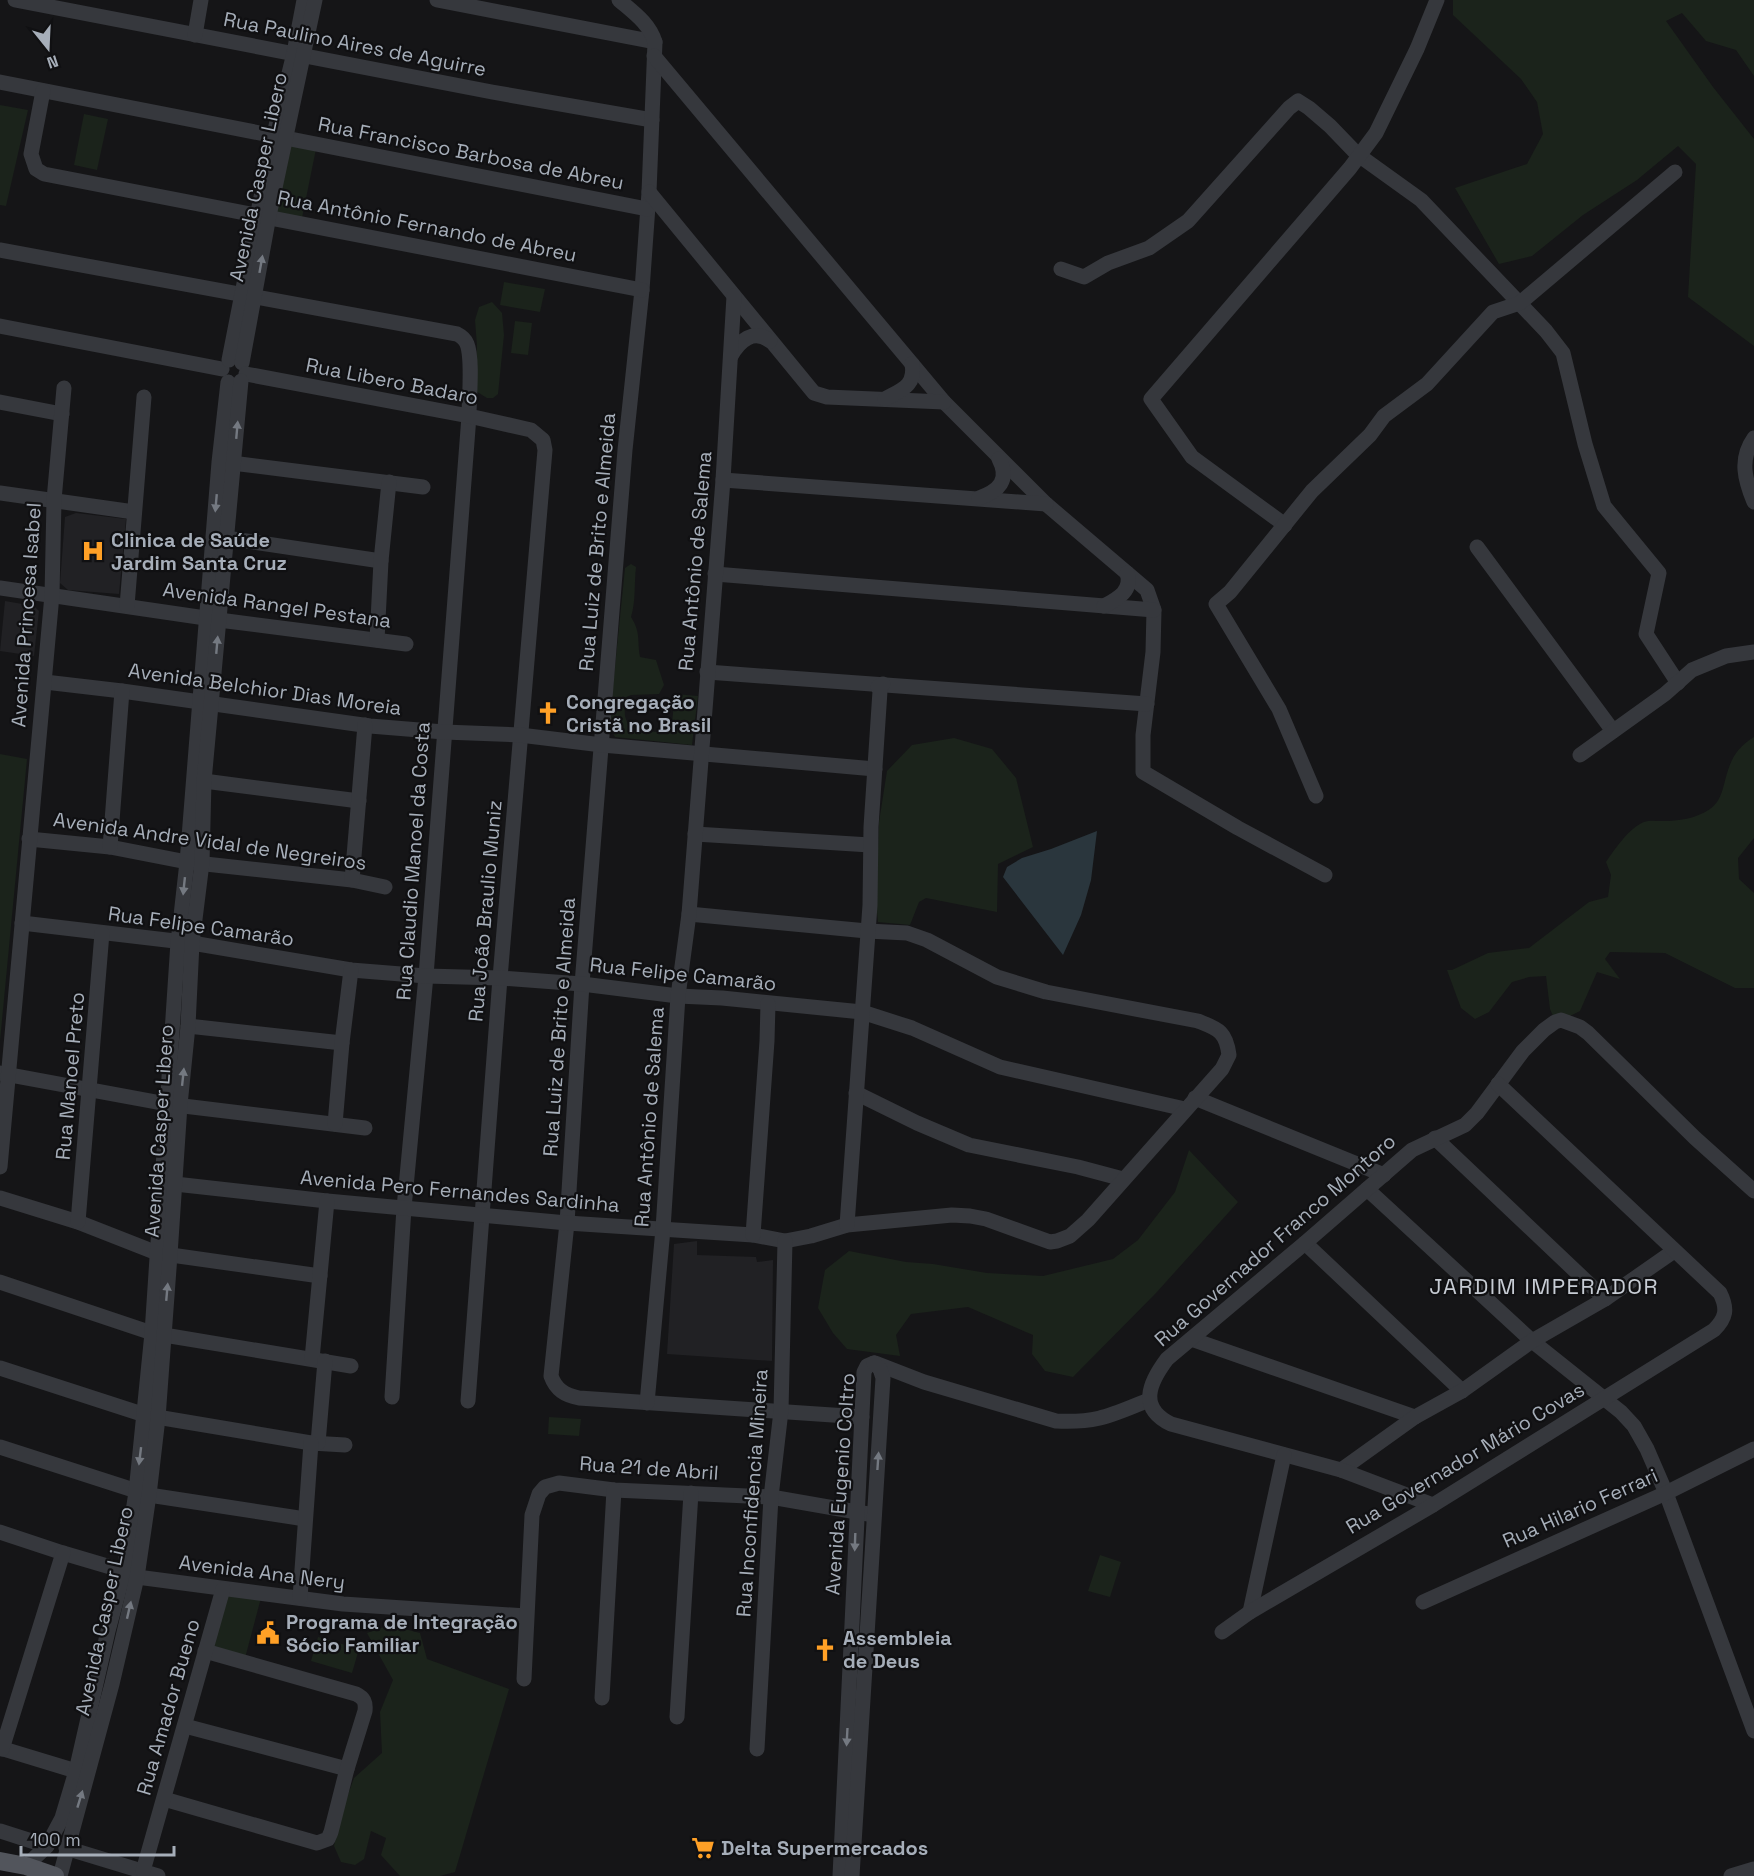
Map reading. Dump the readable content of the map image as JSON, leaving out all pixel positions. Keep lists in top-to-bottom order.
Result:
{
  "streets": {
    "street": [
      "Rua Paulino Aires de Aguirre",
      "Rua Francisco Barbosa de Abreu",
      "Avenida Casper Libero",
      "Rua Antônio Fernando de Abreu",
      "Rua Libero Badaro",
      "Rua Luiz de Brito e Almeida",
      "Rua Antônio de Salema",
      "Avenida Rangel Pestana",
      "Avenida Princesa Isabel",
      "Avenida Belchior Dias Moreia",
      "Avenida Andre Vidal de Negreiros",
      "Rua Claudio Manoel da Costa",
      "Rua João Braulio Muniz",
      "Rua Felipe Camarão",
      "Rua Manoel Preto",
      "Avenida Pero Fernandes Sardinha",
      "Rua Governador Franco Montoro",
      "Rua Governador Mário Covas",
      "Rua 21 de Abril",
      "Avenida Eugenio Coltro",
      "Rua Inconfidencia Mineira",
      "Rua Hilario Ferrari",
      "Avenida Ana Nery",
      "Rua Amador Bueno"
    ]
  },
  "crossings": [
    ["Rua Paulino Aires de Aguirre", "Avenida Casper Libero"],
    ["Rua Paulino Aires de Aguirre", "Rua Luiz de Brito e Almeida"],
    ["Rua Francisco Barbosa de Abreu", "Avenida Casper Libero"],
    ["Rua Francisco Barbosa de Abreu", "Rua Antônio Fernando de Abreu"],
    ["Rua Francisco Barbosa de Abreu", "Rua Luiz de Brito e Almeida"],
    ["Avenida Casper Libero", "Rua Antônio Fernando de Abreu"],
    ["Avenida Casper Libero", "Rua Libero Badaro"],
    ["Avenida Casper Libero", "Avenida Rangel Pestana"],
    ["Avenida Casper Libero", "Avenida Belchior Dias Moreia"],
    ["Avenida Casper Libero", "Avenida Andre Vidal de Negreiros"],
    ["Avenida Casper Libero", "Rua Claudio Manoel da Costa"],
    ["Avenida Casper Libero", "Rua Felipe Camarão"],
    ["Avenida Casper Libero", "Avenida Pero Fernandes Sardinha"],
    ["Avenida Casper Libero", "Avenida Ana Nery"],
    ["Rua Antônio Fernando de Abreu", "Rua Luiz de Brito e Almeida"],
    ["Rua Libero Badaro", "Rua Claudio Manoel da Costa"],
    ["Rua Libero Badaro", "Rua João Braulio Muniz"],
    ["Rua Luiz de Brito e Almeida", "Rua Antônio de Salema"],
    ["Rua Luiz de Brito e Almeida", "Avenida Belchior Dias Moreia"],
    ["Rua Luiz de Brito e Almeida", "Rua Felipe Camarão"],
    ["Rua Luiz de Brito e Almeida", "Avenida Pero Fernandes Sardinha"],
    ["Rua Antônio de Salema", "Avenida Belchior Dias Moreia"],
    ["Rua Antônio de Salema", "Rua Felipe Camarão"],
    ["Rua Antônio de Salema", "Avenida Pero Fernandes Sardinha"],
    ["Avenida Rangel Pestana", "Avenida Princesa Isabel"],
    ["Avenida Princesa Isabel", "Avenida Belchior Dias Moreia"],
    ["Avenida Princesa Isabel", "Avenida Andre Vidal de Negreiros"],
    ["Avenida Princesa Isabel", "Rua Felipe Camarão"],
    ["Avenida Belchior Dias Moreia", "Rua Claudio Manoel da Costa"],
    ["Avenida Belchior Dias Moreia", "Rua João Braulio Muniz"],
    ["Rua Claudio Manoel da Costa", "Rua Felipe Camarão"],
    ["Rua Claudio Manoel da Costa", "Avenida Pero Fernandes Sardinha"],
    ["Rua João Braulio Muniz", "Rua Felipe Camarão"],
    ["Rua João Braulio Muniz", "Avenida Pero Fernandes Sardinha"],
    ["Rua Felipe Camarão", "Rua Manoel Preto"],
    ["Rua Felipe Camarão", "Rua Governador Franco Montoro"],
    ["Avenida Pero Fernandes Sardinha", "Rua Inconfidencia Mineira"],
    ["Rua 21 de Abril", "Avenida Eugenio Coltro"],
    ["Rua 21 de Abril", "Rua Inconfidencia Mineira"],
    ["Rua 21 de Abril", "Avenida Ana Nery"],
    ["Avenida Ana Nery", "Rua Amador Bueno"]
  ],
  "districts": ["JARDIM IMPERADOR"],
  "places": {
    "hospital": ["Clinica de Saúde Jardim Santa Cruz"],
    "church": ["Congregação Cristã no Brasil", "Assembleia de Deus"],
    "public building": ["Programa de Integração Sócio Familiar"],
    "supermarket": ["Delta Supermercados"]
  },
  "scale_bar": "100 m",
  "north": "bottom"
}
